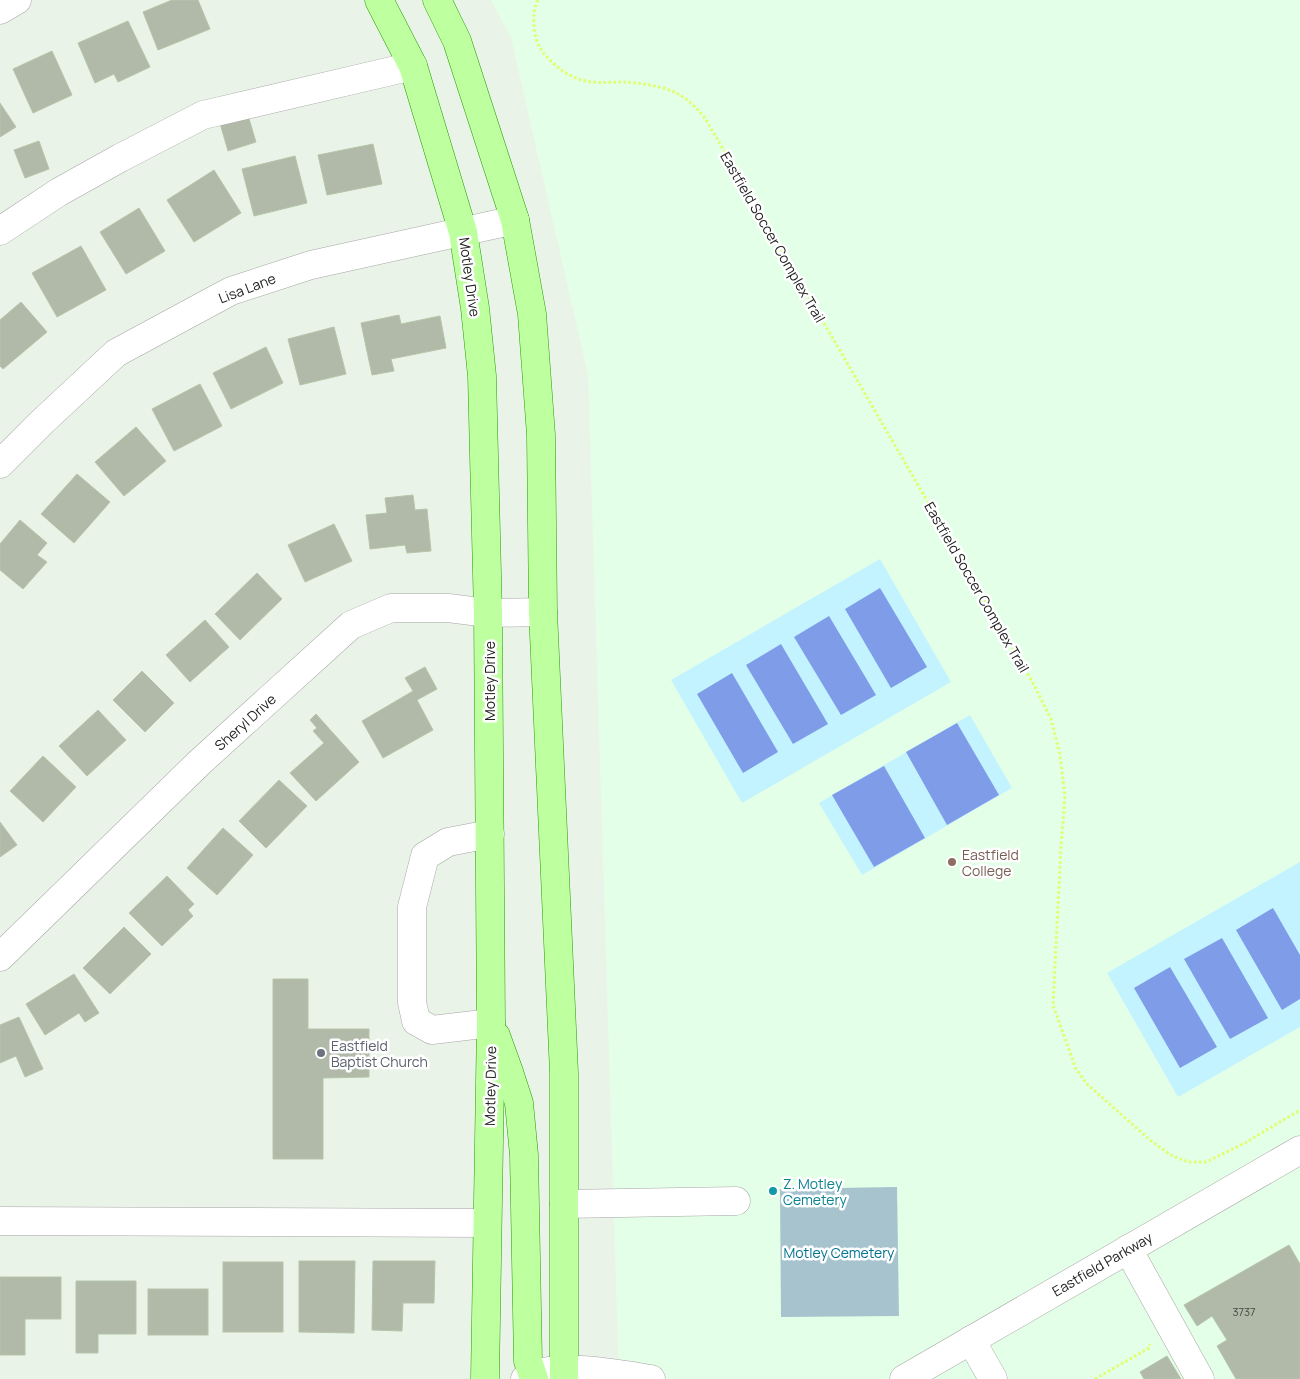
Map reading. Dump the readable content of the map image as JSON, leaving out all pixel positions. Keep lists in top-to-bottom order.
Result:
{
  "streets": {
    "main road": ["Motley Drive"],
    "street": ["Lisa Lane", "Sheryl Drive", "Eastfield Parkway"],
    "path": ["Eastfield Soccer Complex Trail"]
  },
  "crossings": [
    ["Motley Drive", "Lisa Lane"],
    ["Motley Drive", "Sheryl Drive"]
  ],
  "parks": ["Motley Cemetery"],
  "places": ["Eastfield College", "Eastfield Baptist Church", "Z. Motley Cemetery"],
  "house_numbers": ["3737"]
}
